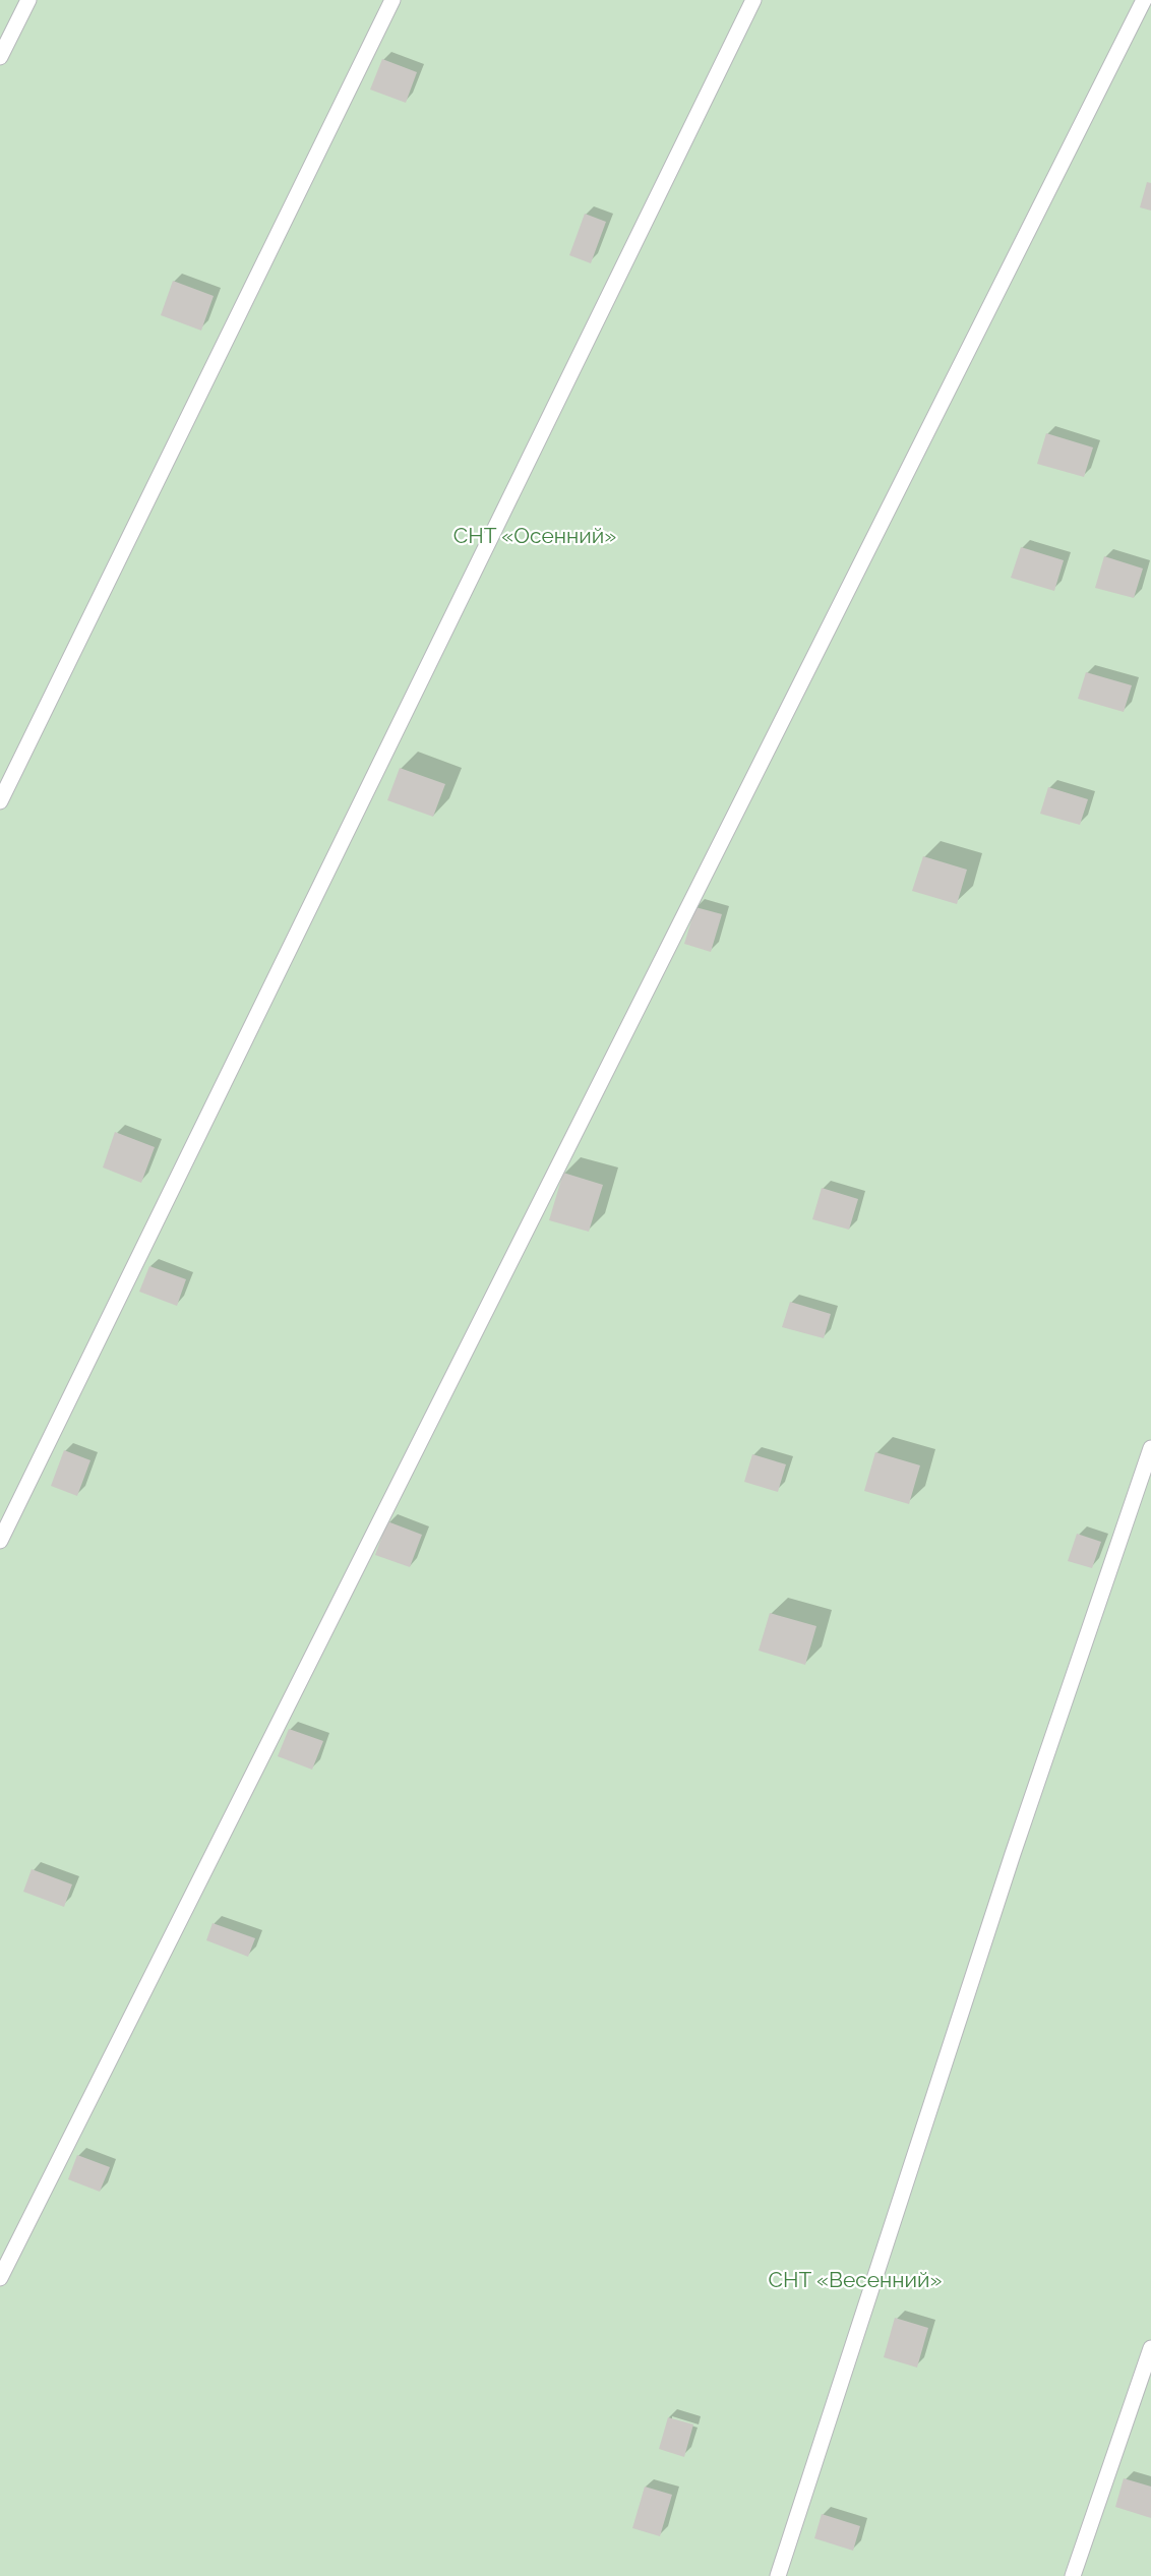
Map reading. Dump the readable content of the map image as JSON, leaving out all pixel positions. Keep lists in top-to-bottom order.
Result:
{
  "parks": ["СНТ «Осенний»", "СНТ «Весенний»"]
}
